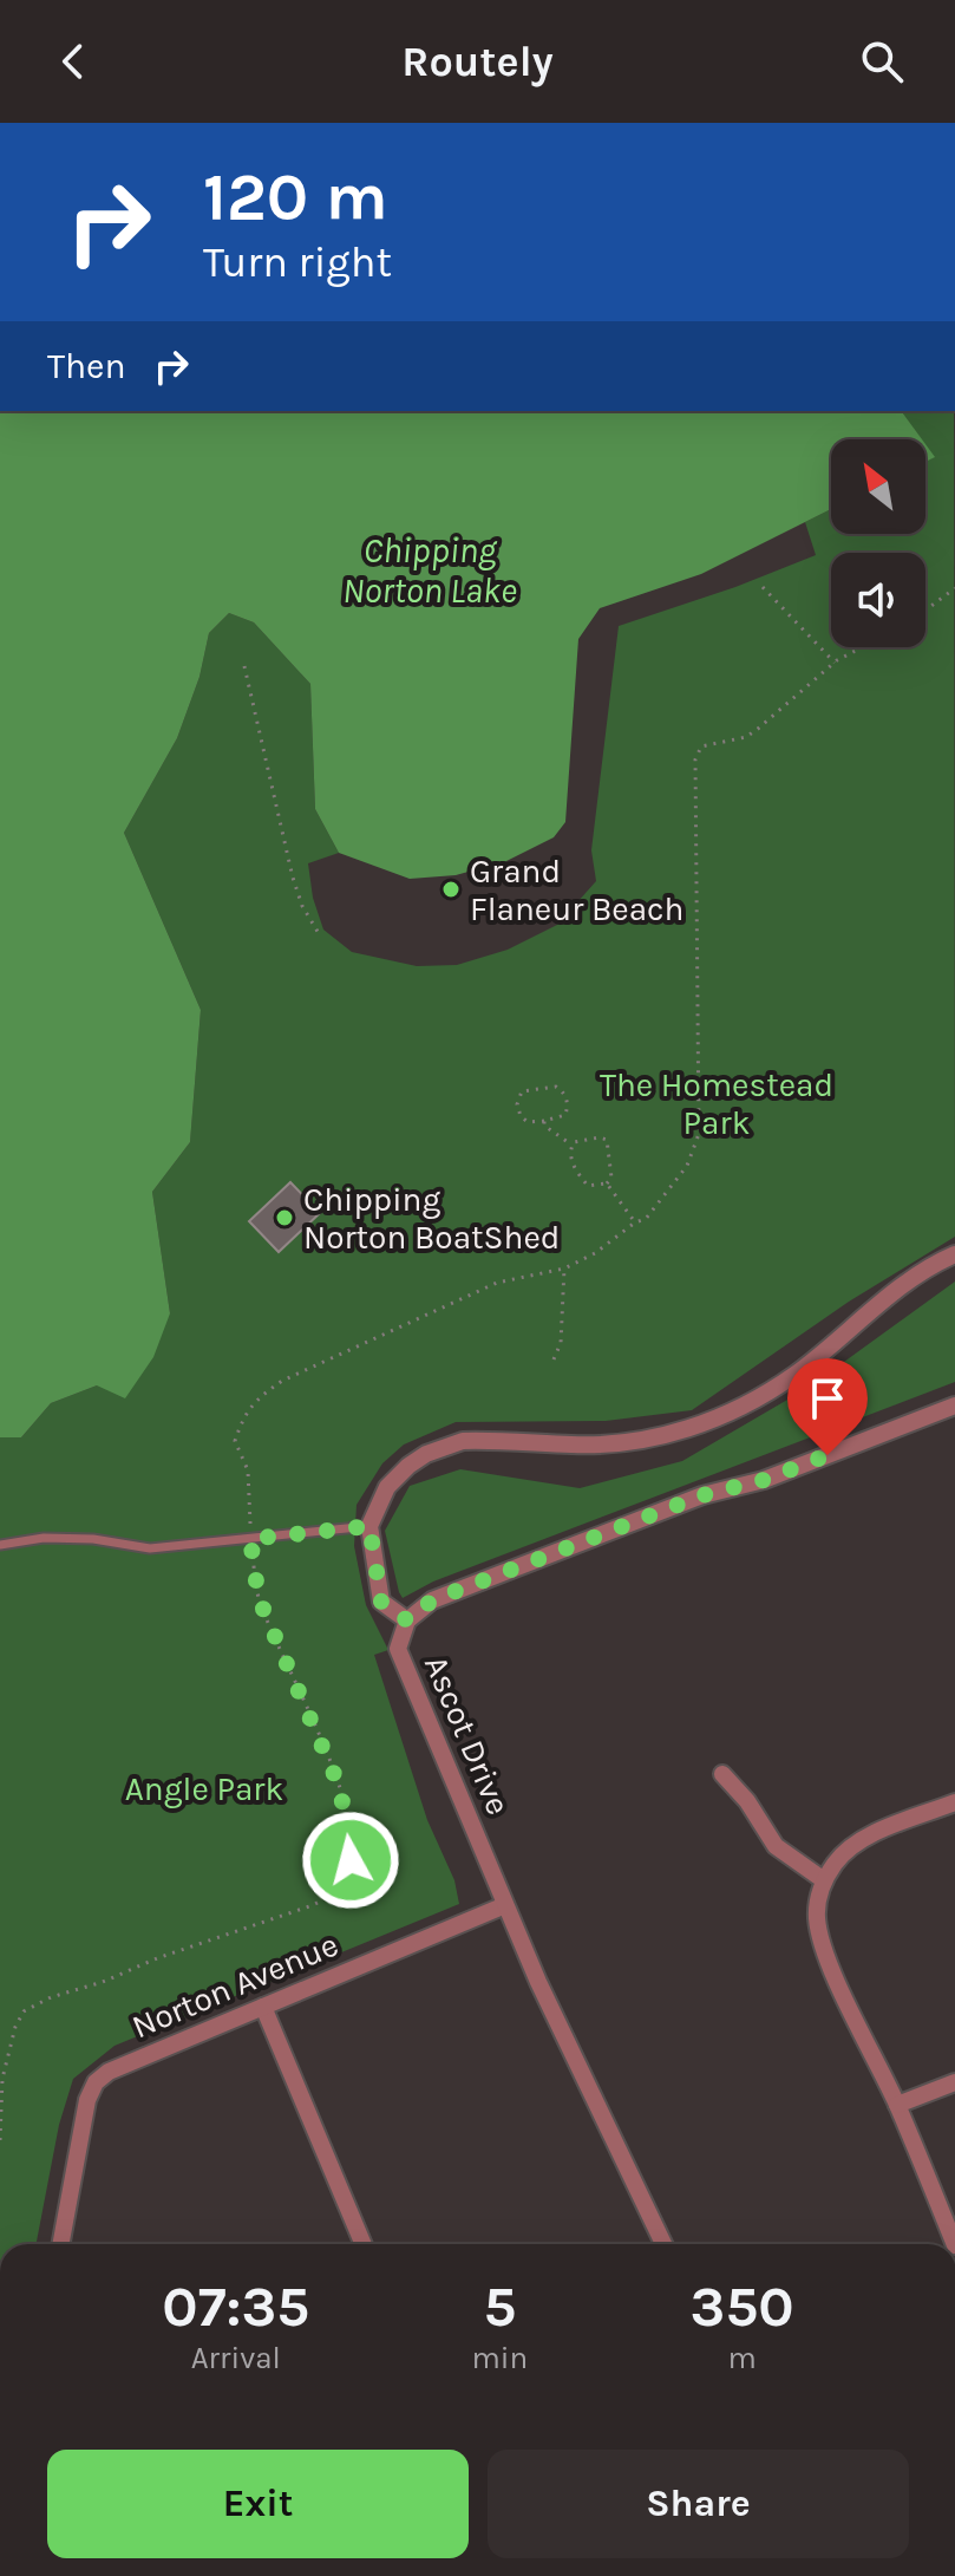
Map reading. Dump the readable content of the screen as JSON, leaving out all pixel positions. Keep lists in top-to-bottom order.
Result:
{
  "streets": {
    "street": ["Ascot Drive", "Norton Avenue"]
  },
  "crossings": [
    ["Ascot Drive", "Norton Avenue"]
  ],
  "water": ["Chipping Norton Lake"],
  "parks": ["The Homestead Park", "Angle Park"],
  "places": ["Grand Flaneur Beach", "Chipping Norton BoatShed"],
  "north": "top left",
  "page": {
    "header": "Routely",
    "turn": ["120 m", "Turn right"],
    "then": "Then",
    "eta": [
      "07:35",
      "Arrival",
      "5",
      "min",
      "350",
      "m"
    ],
    "buttons": ["Exit", "Share"]
  }
}
